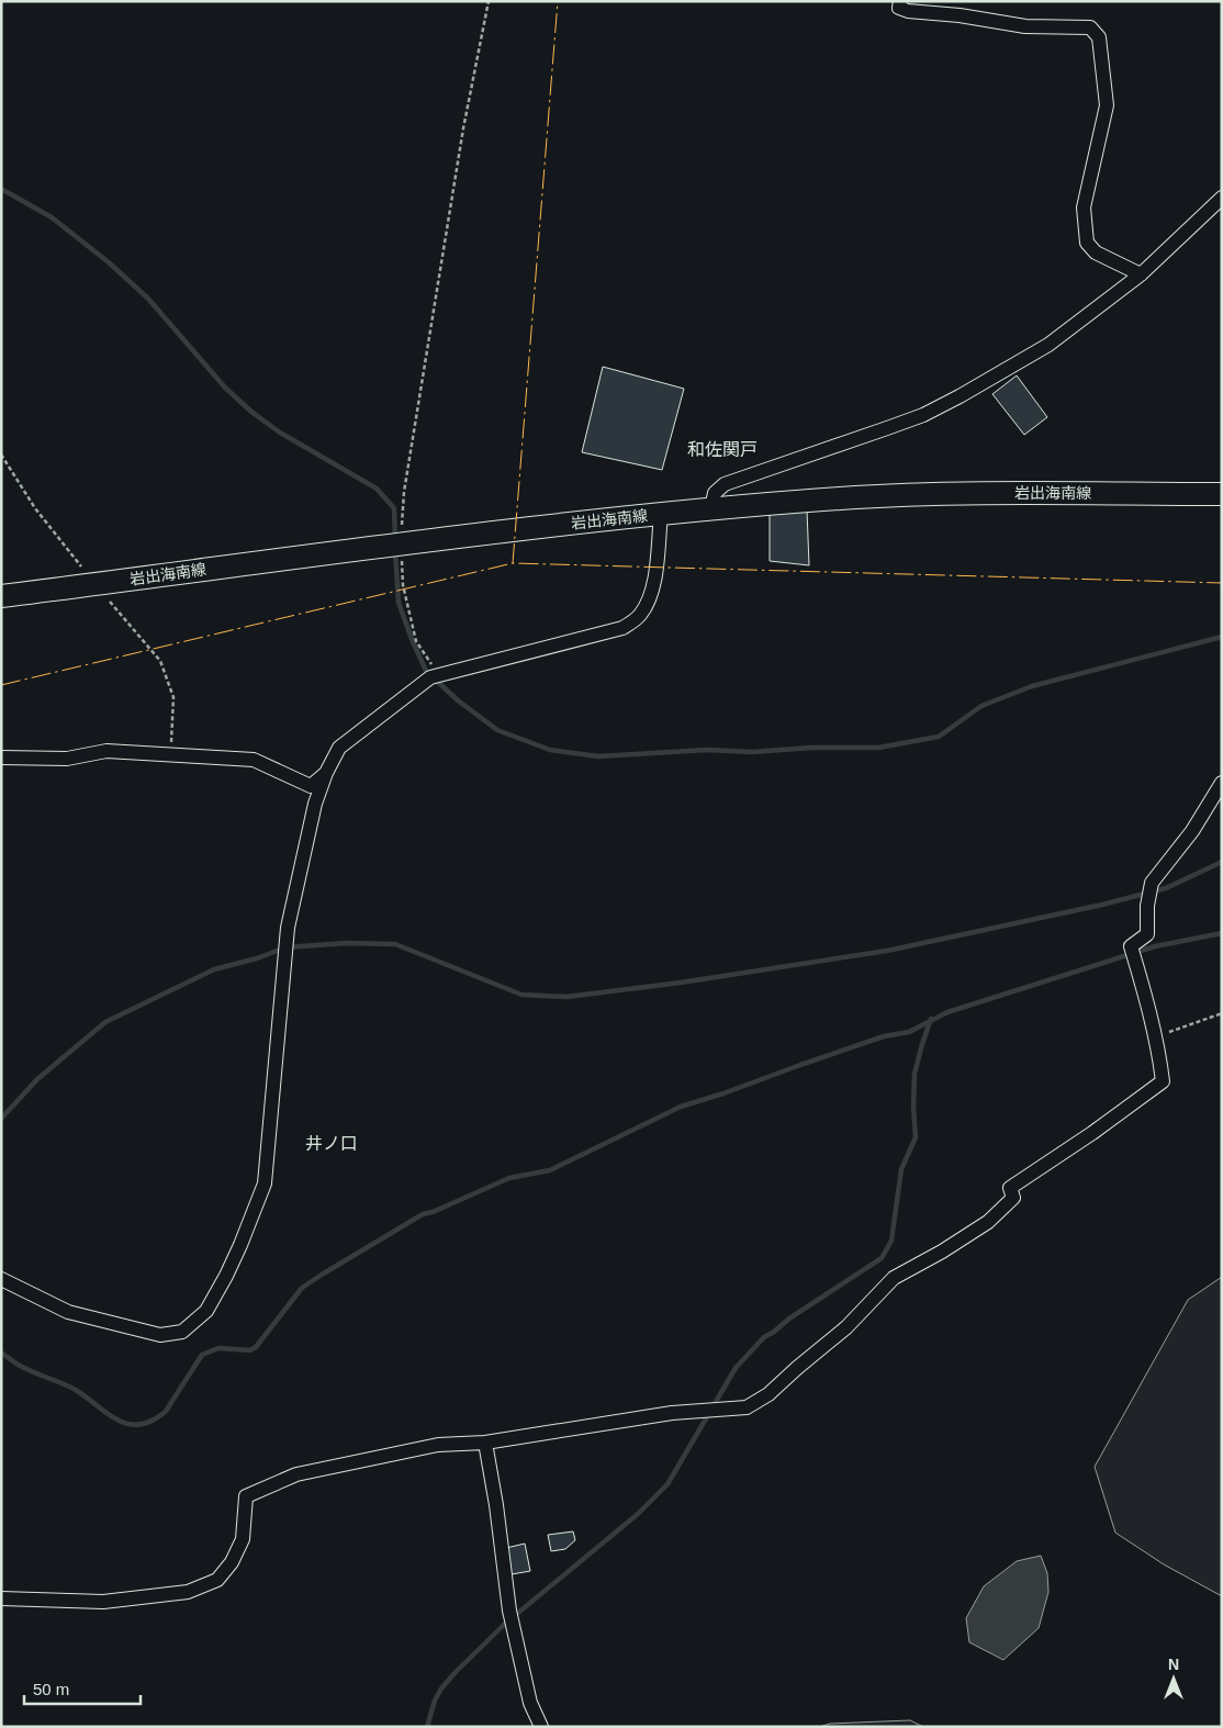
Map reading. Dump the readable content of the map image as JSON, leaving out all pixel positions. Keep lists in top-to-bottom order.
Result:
{
  "streets": {
    "main road": ["岩出海南線"]
  },
  "districts": ["和佐関戸", "井ノ口"],
  "scale_bar": "50 m",
  "north": "top"
}
